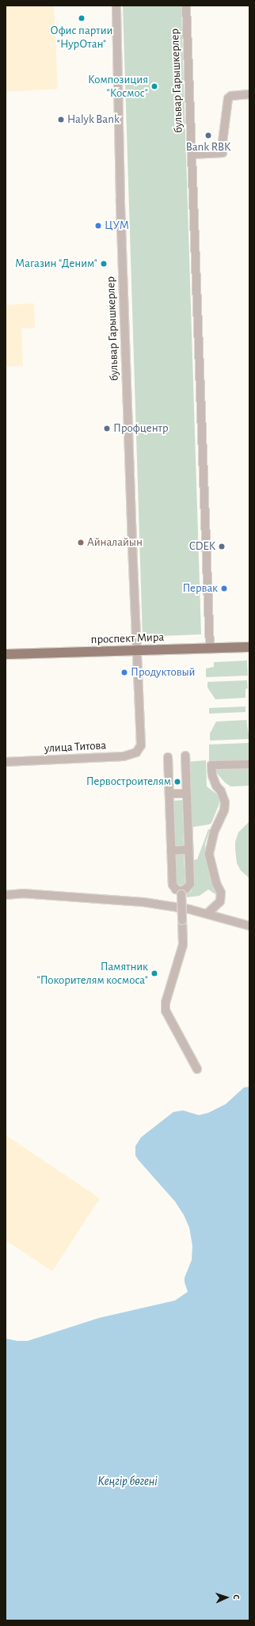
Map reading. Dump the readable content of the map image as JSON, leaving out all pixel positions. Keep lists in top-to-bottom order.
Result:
{
  "streets": {
    "main road": ["проспект Мира"],
    "street": ["бульвар Гарышкерлер", "улица Титова"]
  },
  "crossings": [
    ["бульвар Гарышкерлер", "проспект Мира"],
    ["бульвар Гарышкерлер", "улица Титова"]
  ],
  "water": ["Кеңгір бөгені"],
  "places": [
    "Офис партии \"НурОтан\"",
    "Композиция \"Космос\"",
    "Halyk Bank",
    "Bank RBK",
    "ЦУМ",
    "Магазин \"Деним\"",
    "Профцентр",
    "Айналайын",
    "CDEK",
    "Первак",
    "Продуктовый",
    "Первостроителям",
    "Памятник \"Покорителям космоса\""
  ],
  "north": "right"
}
